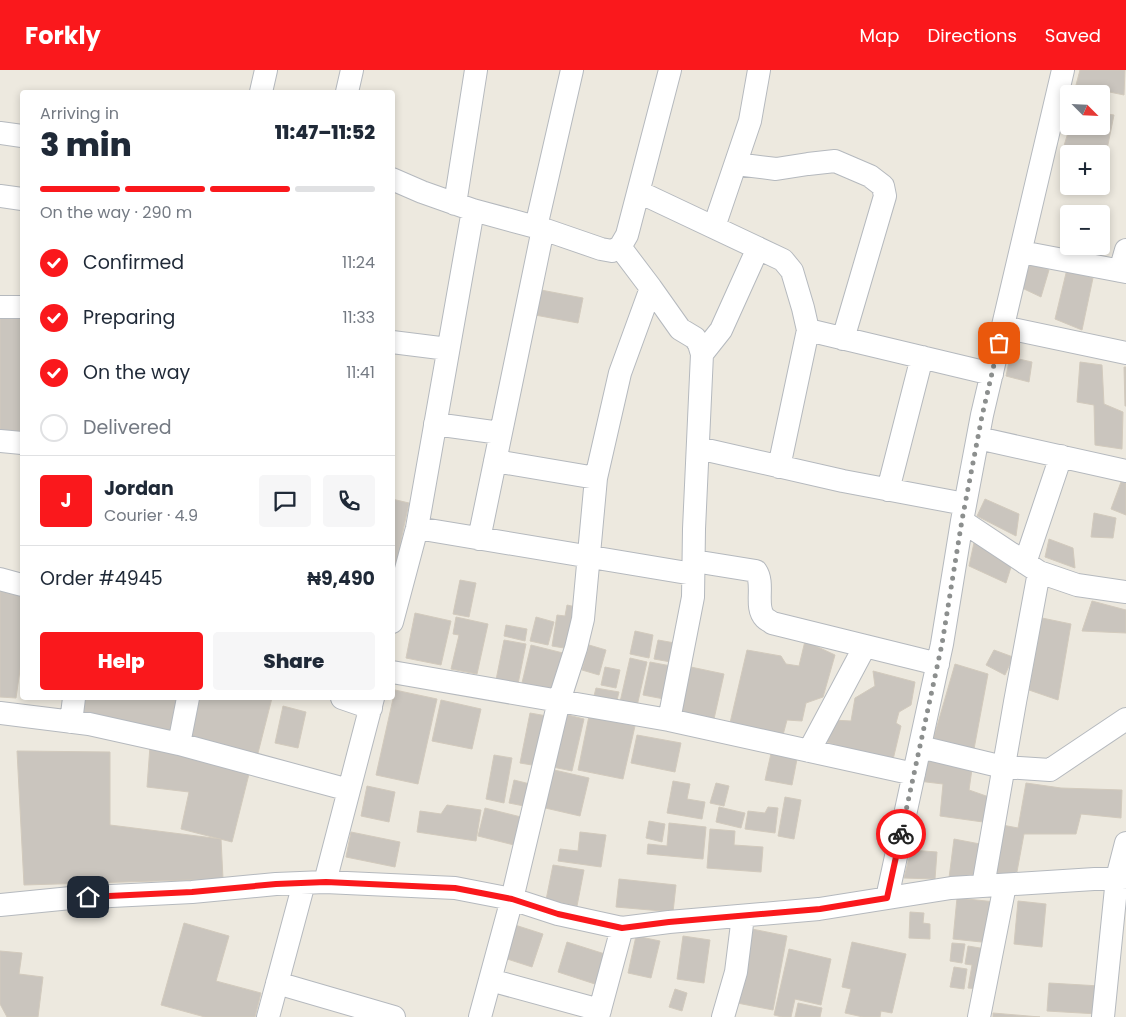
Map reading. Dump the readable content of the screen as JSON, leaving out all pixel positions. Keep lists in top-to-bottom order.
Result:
{
  "north": "bottom right",
  "page": {
    "header": "Forkly",
    "nav": ["Map", "Directions", "Saved"],
    "map_buttons": ["+", "−"],
    "heading": ["3 min", "Arriving in", "11:47–11:52"],
    "panel": [
      "Jordan",
      "Courier · 4.9",
      "Order #4945",
      "₦9,490"
    ],
    "bar": "On the way · 290 m",
    "list": [
      ["Confirmed", "11:24"],
      ["Preparing", "11:33"],
      ["On the way", "11:41"],
      "Delivered"
    ],
    "round": "J",
    "buttons": ["Help", "Share"]
  }
}
